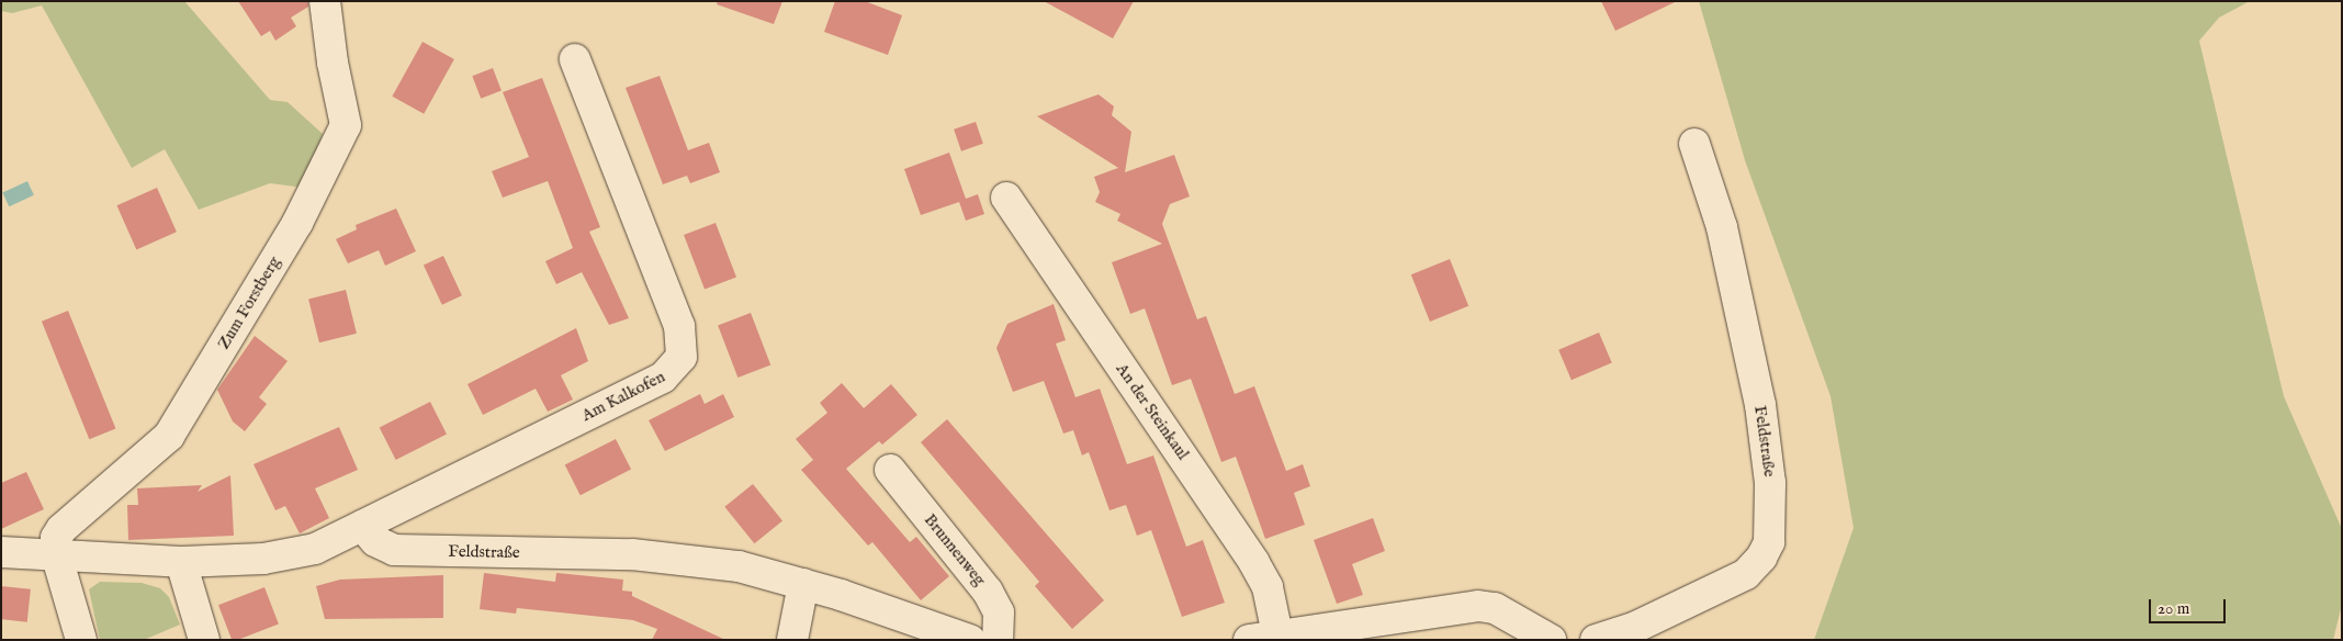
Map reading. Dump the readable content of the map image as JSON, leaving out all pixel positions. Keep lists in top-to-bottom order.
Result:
{
  "streets": {
    "street": [
      "Zum Forstberg",
      "Am Kalkofen",
      "An der Steinkaul",
      "Feldstraße",
      "Brunnenweg"
    ]
  },
  "crossings": [
    ["Am Kalkofen", "Feldstraße"]
  ],
  "scale_bar": "20 m"
}
